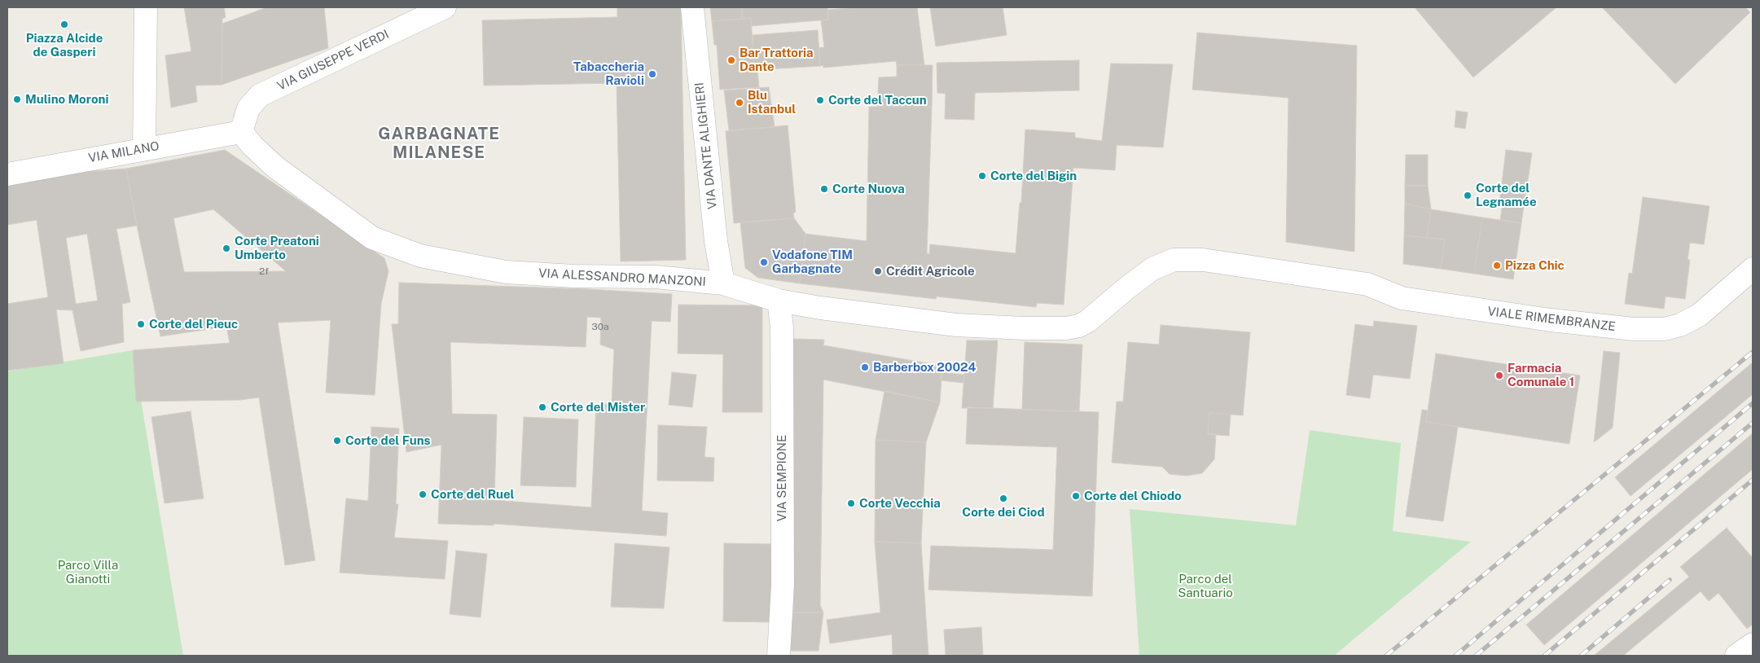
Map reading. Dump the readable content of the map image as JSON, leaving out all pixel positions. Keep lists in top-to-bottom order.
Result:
{
  "streets": {
    "street": [
      "VIA GIUSEPPE VERDI",
      "VIA DANTE ALIGHIERI",
      "VIA MILANO",
      "VIA ALESSANDRO MANZONI",
      "VIALE RIMEMBRANZE",
      "VIA SEMPIONE"
    ]
  },
  "crossings": [
    ["VIA GIUSEPPE VERDI", "VIA MILANO"],
    ["VIA GIUSEPPE VERDI", "VIA ALESSANDRO MANZONI"],
    ["VIA DANTE ALIGHIERI", "VIA ALESSANDRO MANZONI"],
    ["VIA MILANO", "VIA ALESSANDRO MANZONI"],
    ["VIA ALESSANDRO MANZONI", "VIALE RIMEMBRANZE"],
    ["VIA ALESSANDRO MANZONI", "VIA SEMPIONE"]
  ],
  "districts": ["GARBAGNATE MILANESE"],
  "parks": ["Parco Villa Gianotti", "Parco del Santuario"],
  "places": [
    "Piazza Alcide de Gasperi",
    "Bar Trattoria Dante",
    "Tabaccheria Ravioli",
    "Mulino Moroni",
    "Corte del Taccun",
    "Blu Istanbul",
    "Corte del Bigin",
    "Corte Nuova",
    "Corte del Legnamée",
    "Corte Preatoni Umberto",
    "Vodafone TIM Garbagnate",
    "Pizza Chic",
    "Crédit Agricole",
    "Corte del Pieuc",
    "Barberbox 20024",
    "Farmacia Comunale 1",
    "Corte del Mister",
    "Corte del Funs",
    "Corte del Ruel",
    "Corte del Chiodo",
    "Corte dei Ciod",
    "Corte Vecchia"
  ],
  "house_numbers": ["2f", "30a"]
}
